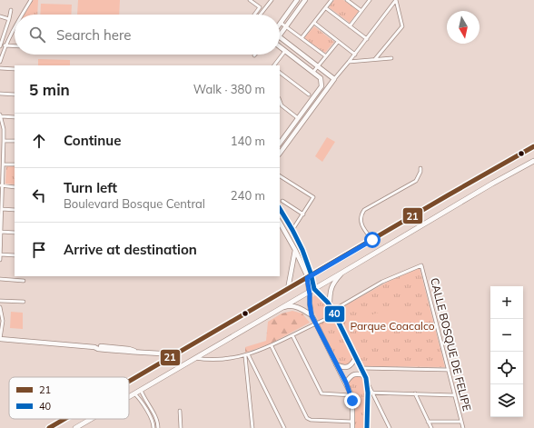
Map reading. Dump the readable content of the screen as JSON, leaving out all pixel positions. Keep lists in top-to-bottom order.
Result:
{
  "streets": {
    "street": ["CALLE BOSQUE DE FELIPE"]
  },
  "parks": ["Parque Coacalco"],
  "lines": ["transit line 21", "transit line 40"],
  "legend": ["21", "40"],
  "north": "bottom",
  "page": {
    "search": "Search here",
    "heading": ["5 min", "Walk · 380 m"],
    "list": [
      ["Continue", "140 m"],
      ["Turn left", "Boulevard Bosque Central", "240 m"],
      "Arrive at destination"
    ],
    "map_buttons": ["+", "−"]
  }
}
